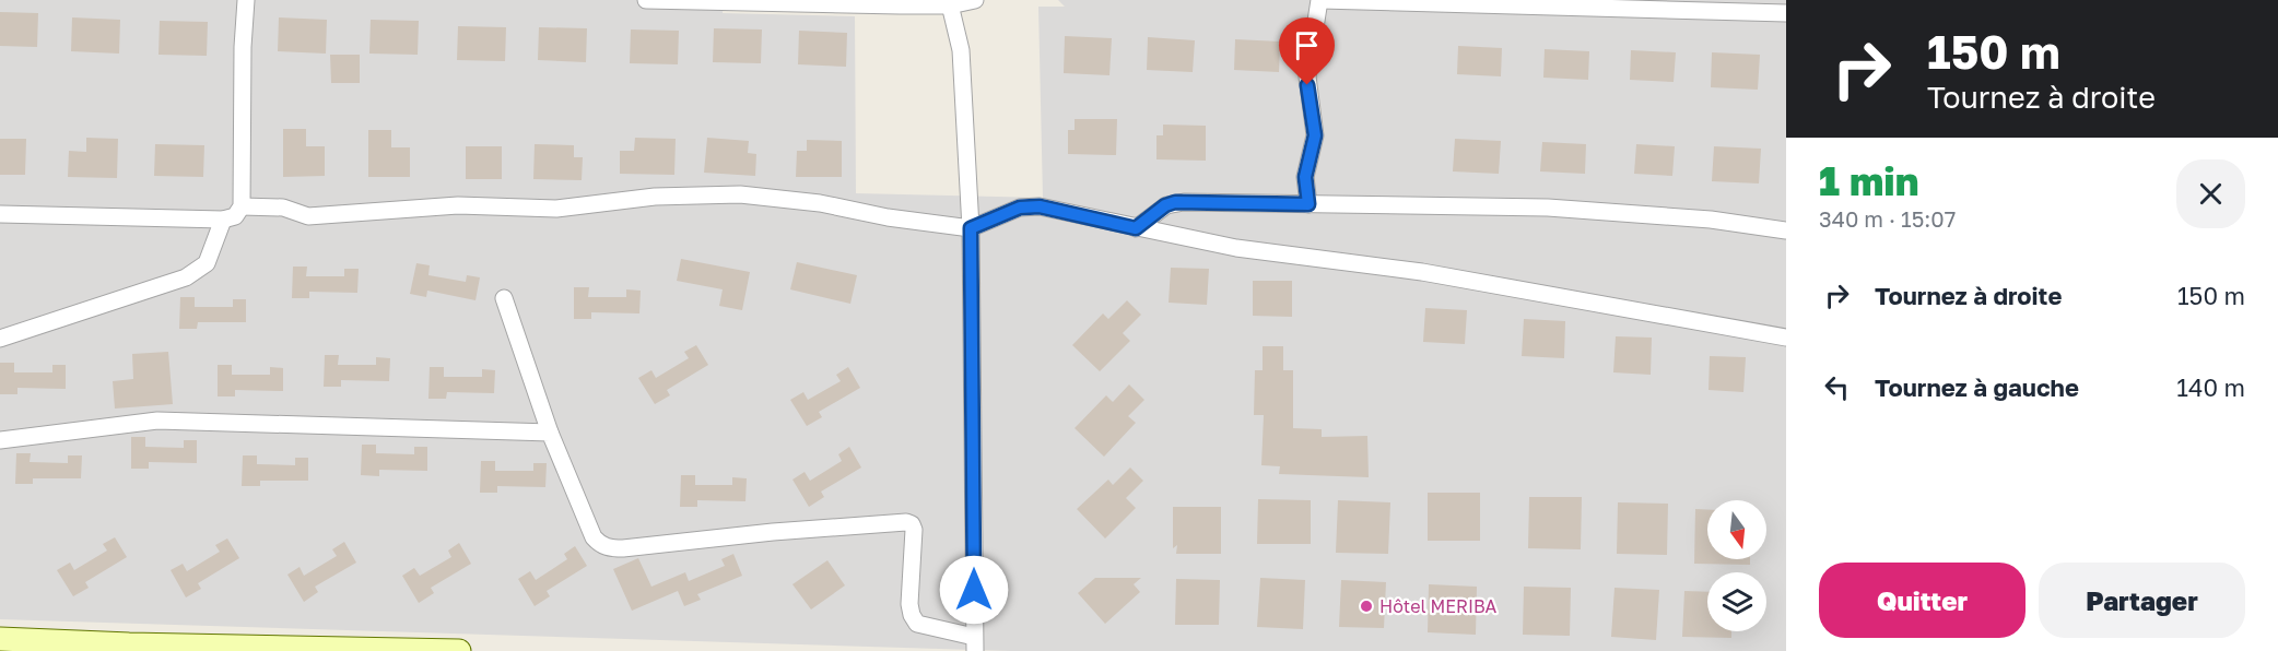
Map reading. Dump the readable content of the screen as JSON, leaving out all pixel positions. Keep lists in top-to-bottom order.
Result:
{
  "places": ["Hôtel MERIBA"],
  "north": "bottom",
  "page": {
    "turn": ["150 m", "Tournez à droite"],
    "heading": ["1 min", "340 m · 15:07"],
    "list": [
      {
        "name": "Tournez à droite",
        "value": "150 m"
      },
      {
        "name": "Tournez à gauche",
        "value": "140 m"
      }
    ],
    "buttons": ["Quitter", "Partager"]
  }
}
